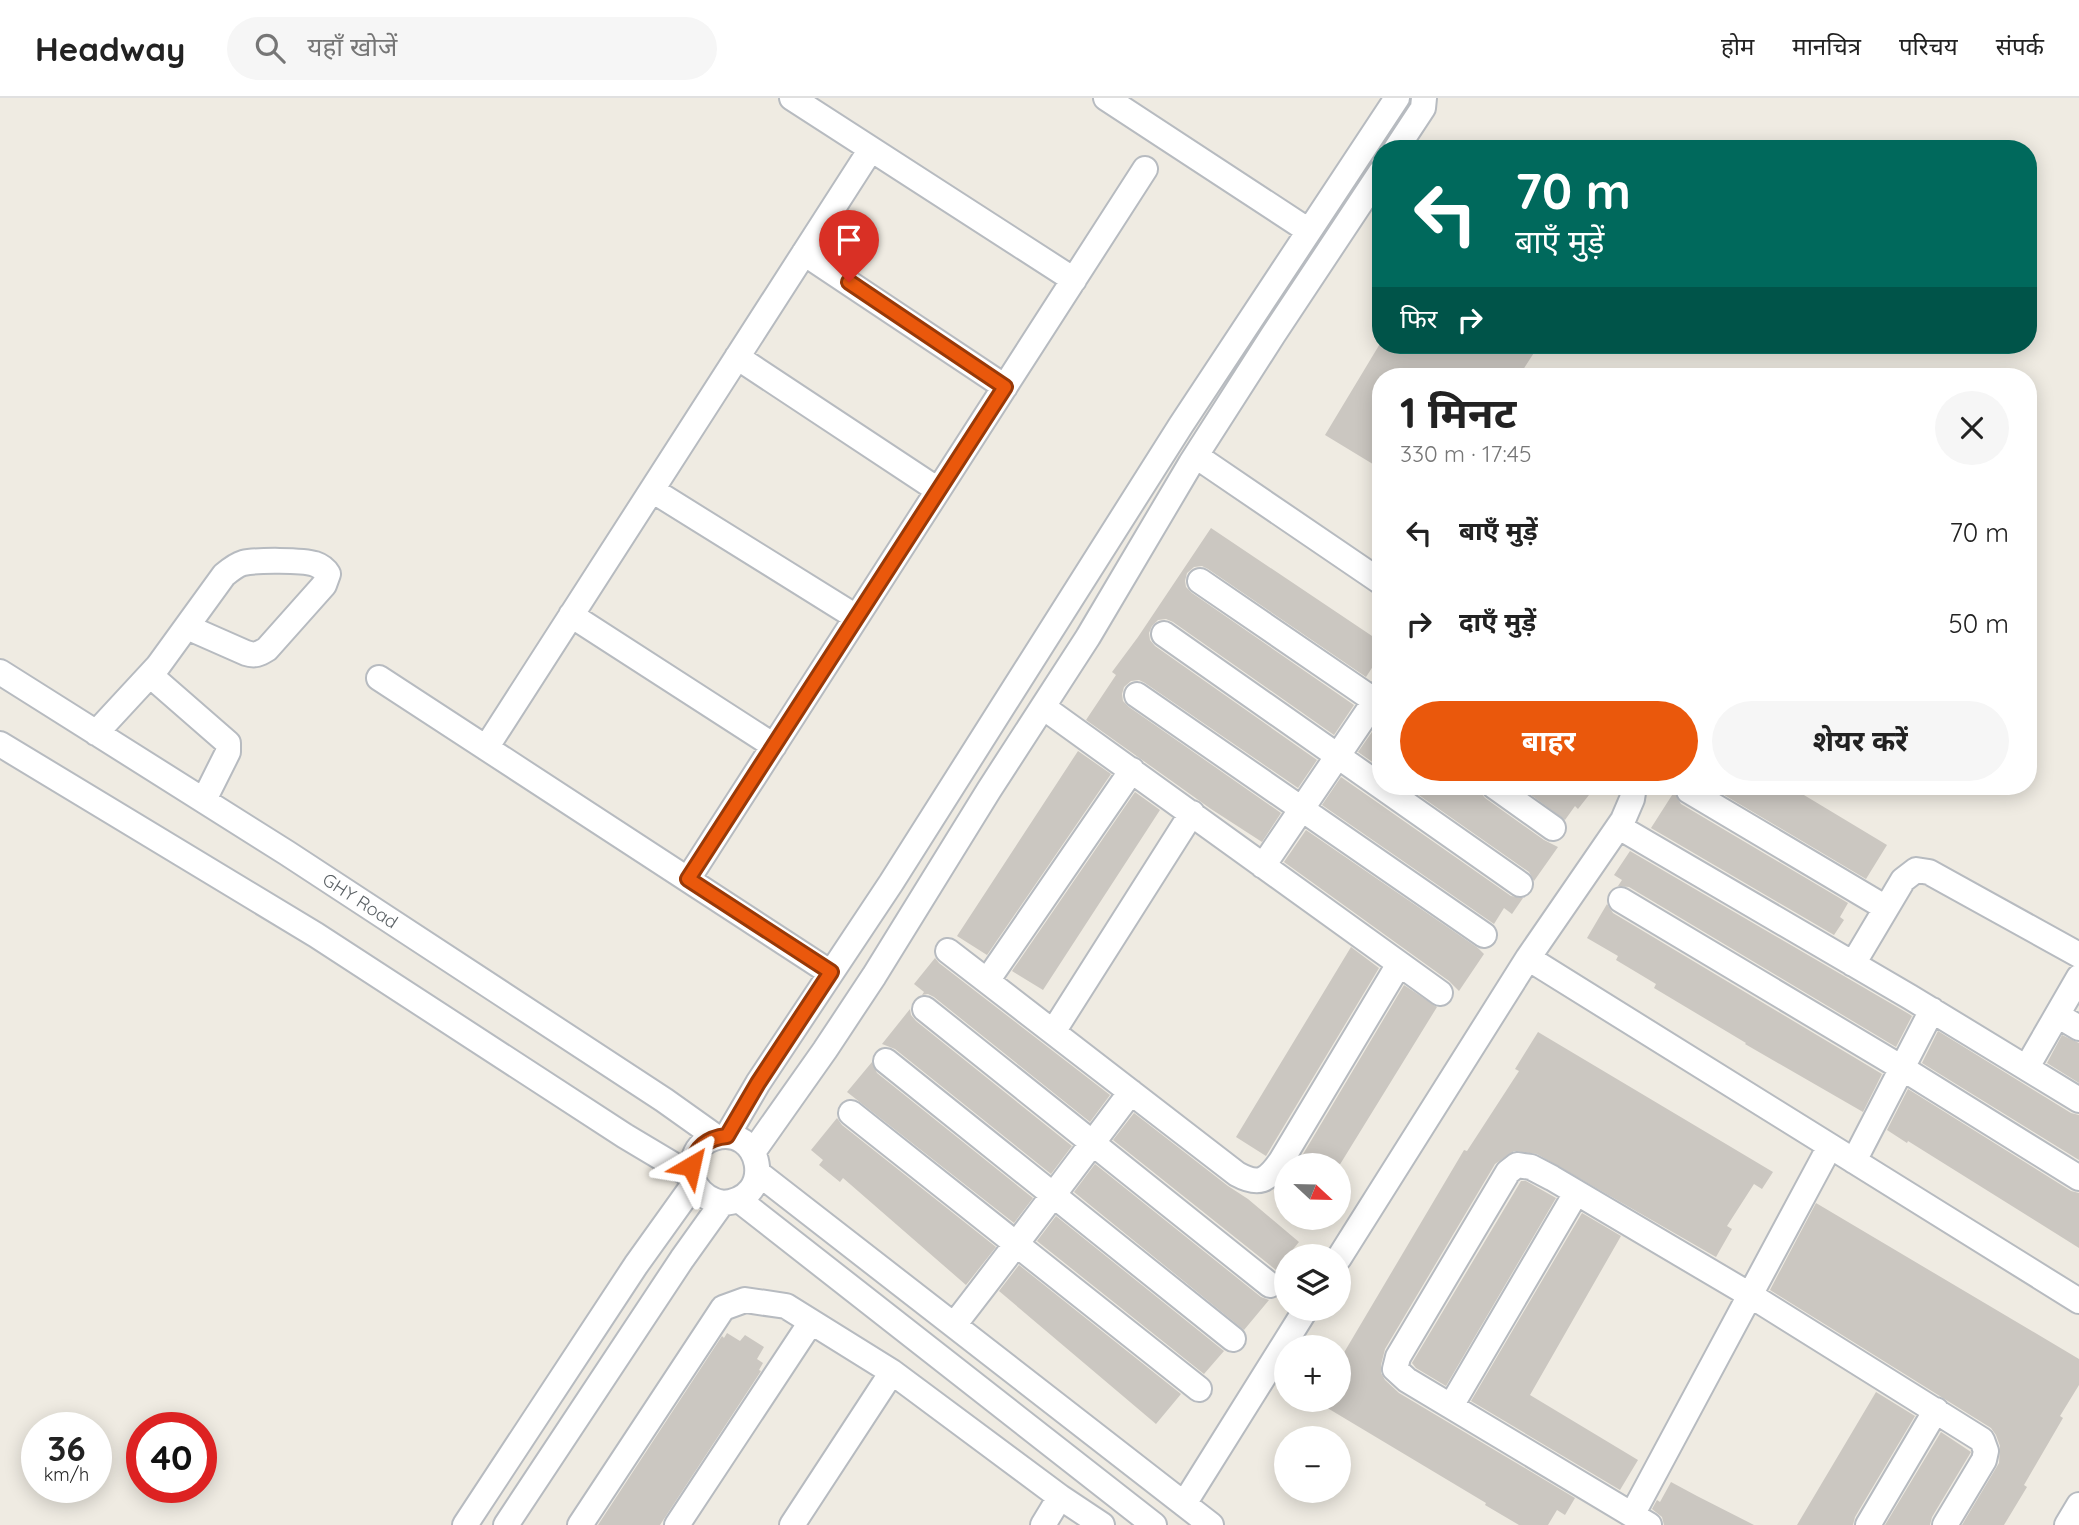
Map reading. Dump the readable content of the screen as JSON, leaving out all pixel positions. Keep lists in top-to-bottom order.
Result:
{
  "streets": {
    "street": ["GHY Road"]
  },
  "north": "right",
  "page": {
    "header": "Headway",
    "search": "यहाँ खोजें",
    "nav": [
      "होम",
      "मानचित्र",
      "परिचय",
      "संपर्क"
    ],
    "turn": ["70 m", "बाएँ मुड़ें"],
    "then": "फिर",
    "heading": ["1 मिनट", "330 m · 17:45"],
    "list": [
      {
        "name": "बाएँ मुड़ें",
        "value": "70 m"
      },
      {
        "name": "दाएँ मुड़ें",
        "value": "50 m"
      }
    ],
    "buttons": ["बाहर", "शेयर करें"],
    "map_buttons": ["+", "−"],
    "speed": "36 km/h",
    "limit": "40"
  }
}
